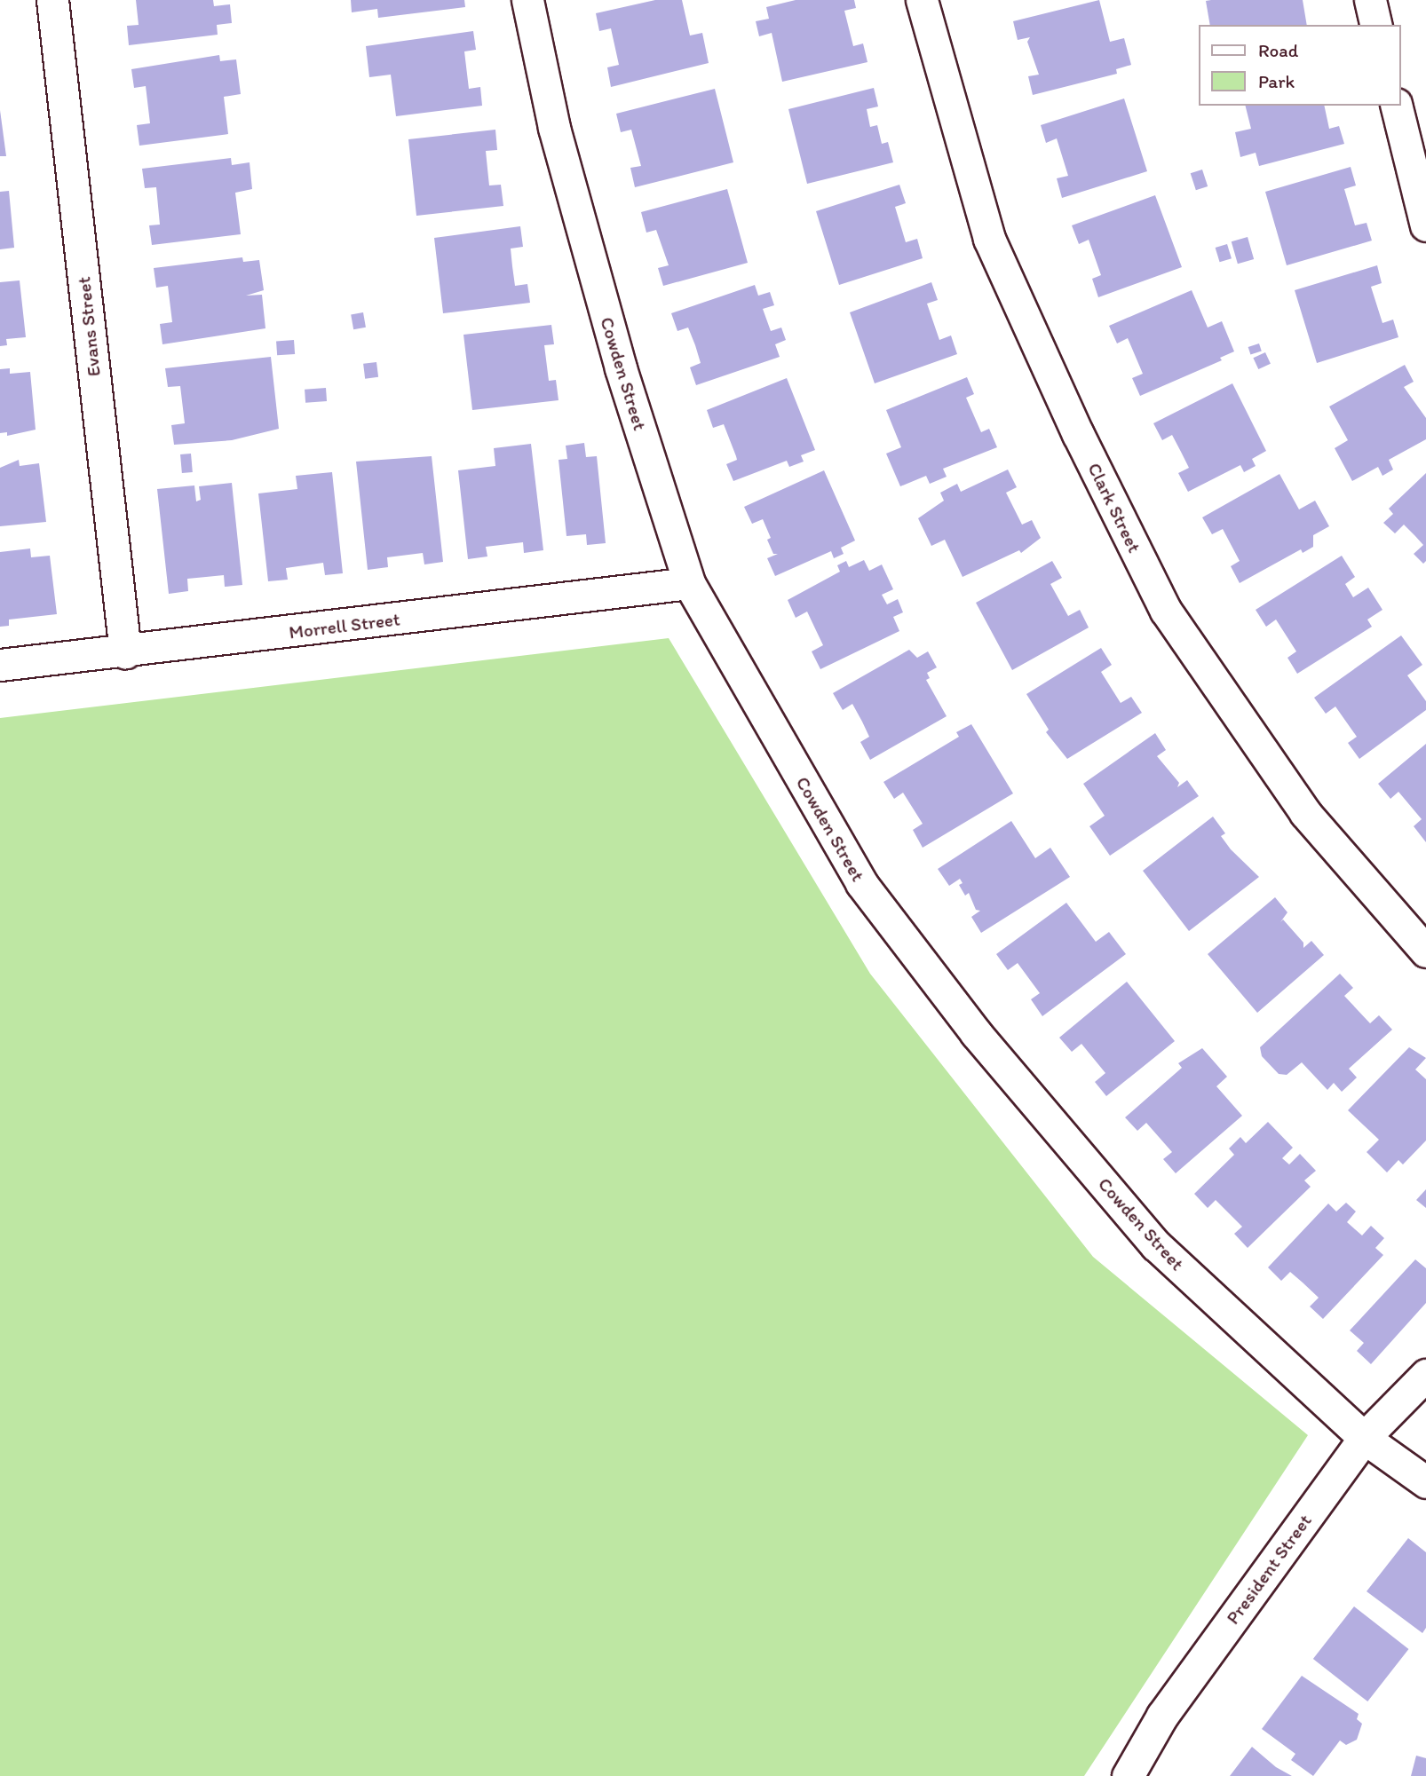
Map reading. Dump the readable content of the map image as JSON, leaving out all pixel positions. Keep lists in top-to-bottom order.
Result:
{
  "streets": {
    "street": [
      "Evans Street",
      "Cowden Street",
      "Clark Street",
      "Morrell Street",
      "President Street"
    ]
  },
  "crossings": [
    ["Evans Street", "Morrell Street"],
    ["Cowden Street", "Morrell Street"],
    ["Cowden Street", "President Street"]
  ],
  "legend": ["Road", "Park"]
}
